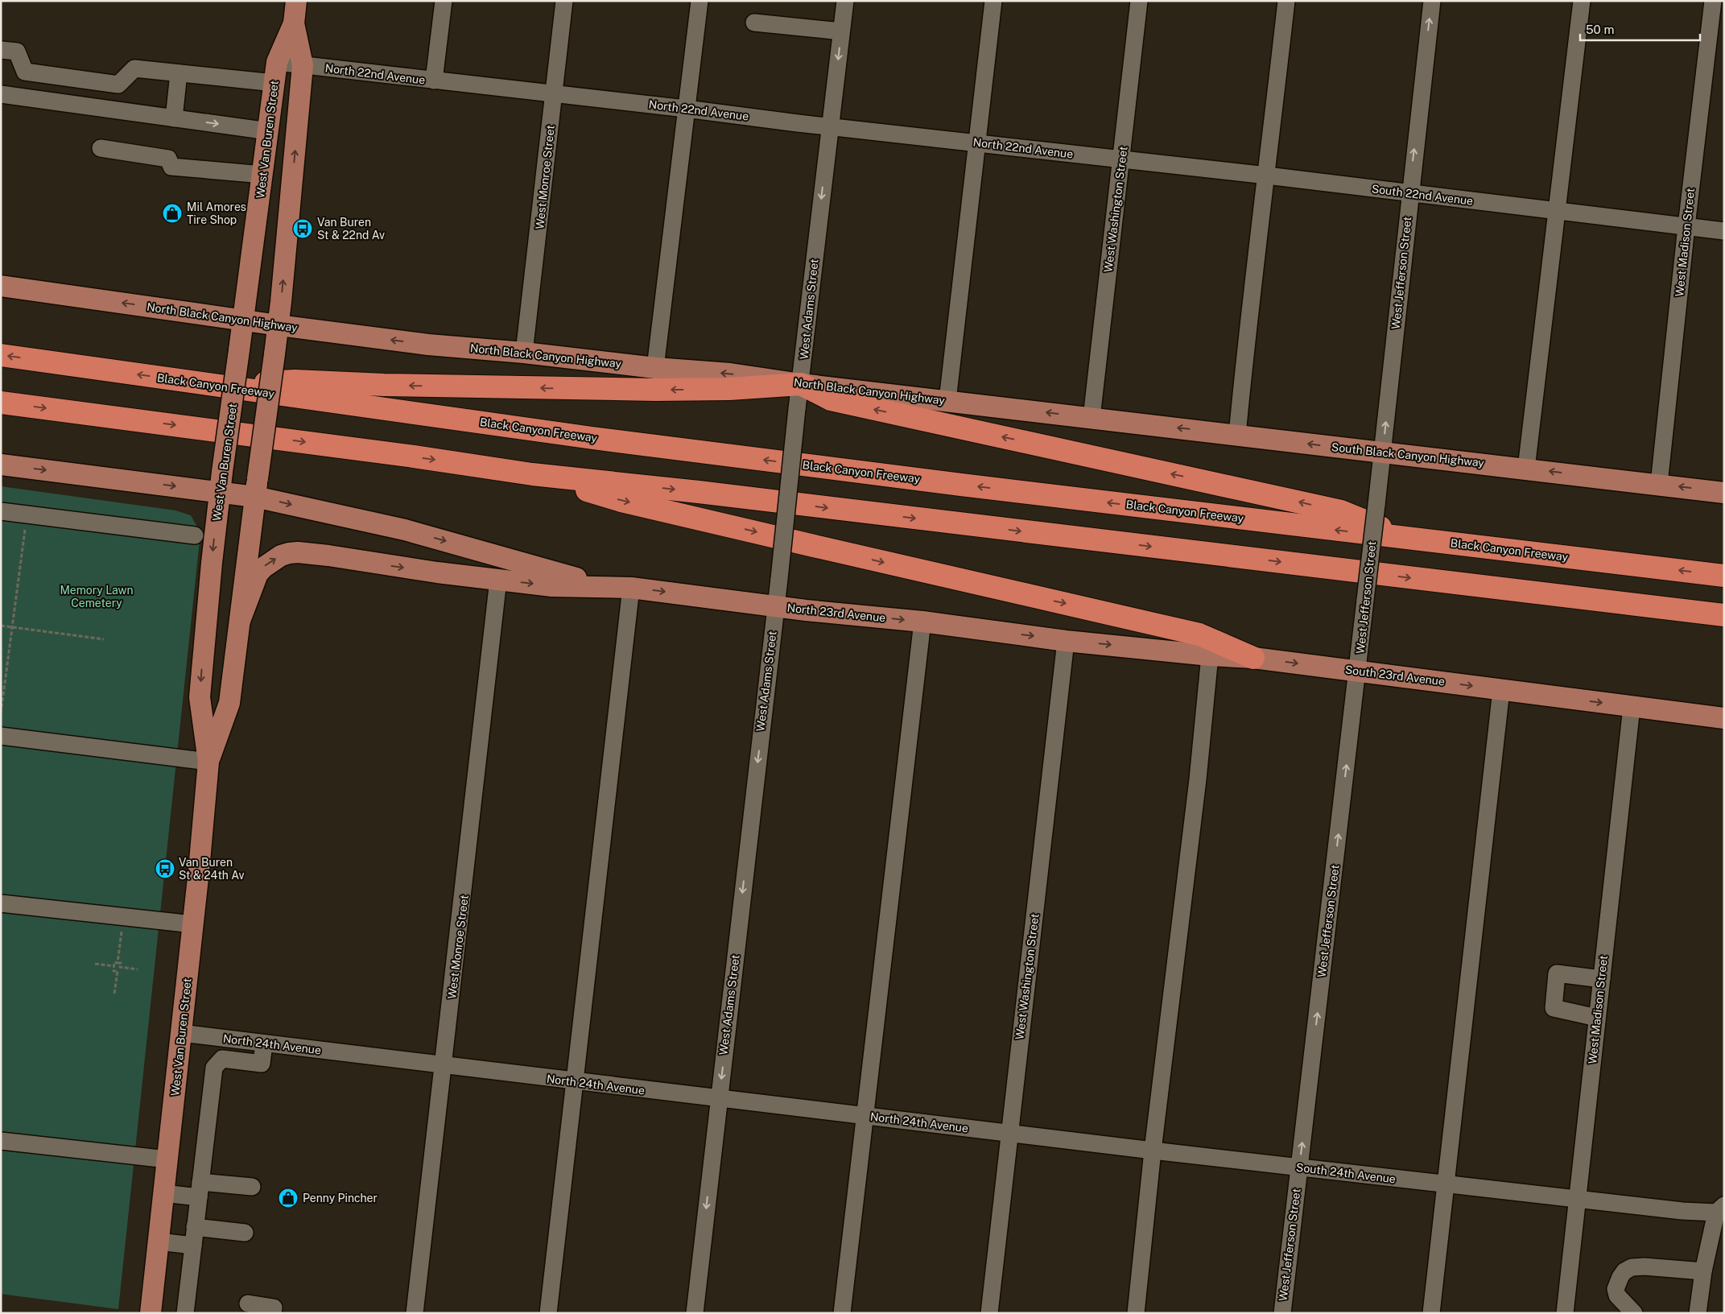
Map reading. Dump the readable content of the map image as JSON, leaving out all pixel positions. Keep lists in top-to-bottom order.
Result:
{
  "streets": {
    "highway": ["Black Canyon Freeway"],
    "main road": [
      "West Van Buren Street",
      "North Black Canyon Highway",
      "South Black Canyon Highway",
      "North 23rd Avenue",
      "South 23rd Avenue"
    ],
    "street": [
      "North 22nd Avenue",
      "West Monroe Street",
      "South 22nd Avenue",
      "West Washington Street",
      "West Madison Street",
      "West Jefferson Street",
      "West Adams Street",
      "North 24th Avenue",
      "South 24th Avenue"
    ]
  },
  "crossings": [
    ["North 22nd Avenue", "West Van Buren Street"],
    ["North 22nd Avenue", "West Monroe Street"],
    ["North 22nd Avenue", "South 22nd Avenue"],
    ["North 22nd Avenue", "West Washington Street"],
    ["North 22nd Avenue", "West Adams Street"],
    ["West Van Buren Street", "North Black Canyon Highway"],
    ["West Van Buren Street", "North 24th Avenue"],
    ["West Monroe Street", "North Black Canyon Highway"],
    ["West Monroe Street", "North 24th Avenue"],
    ["South 22nd Avenue", "West Washington Street"],
    ["South 22nd Avenue", "West Madison Street"],
    ["South 22nd Avenue", "West Jefferson Street"],
    ["West Washington Street", "North Black Canyon Highway"],
    ["West Washington Street", "South Black Canyon Highway"],
    ["West Washington Street", "North 23rd Avenue"],
    ["West Washington Street", "South 23rd Avenue"],
    ["West Washington Street", "North 24th Avenue"],
    ["West Washington Street", "South 24th Avenue"],
    ["West Madison Street", "South Black Canyon Highway"],
    ["West Madison Street", "South 23rd Avenue"],
    ["West Madison Street", "South 24th Avenue"],
    ["West Jefferson Street", "South Black Canyon Highway"],
    ["West Jefferson Street", "South 23rd Avenue"],
    ["West Jefferson Street", "South 24th Avenue"],
    ["West Adams Street", "North Black Canyon Highway"],
    ["West Adams Street", "North 23rd Avenue"],
    ["West Adams Street", "North 24th Avenue"],
    ["North Black Canyon Highway", "South Black Canyon Highway"],
    ["North 23rd Avenue", "South 23rd Avenue"],
    ["North 24th Avenue", "South 24th Avenue"]
  ],
  "one_way": ["South Black Canyon Highway", "North 23rd Avenue", "South 23rd Avenue"],
  "parks": ["Memory Lawn Cemetery"],
  "places": {
    "shop": ["Mil Amores Tire Shop", "Penny Pincher"],
    "bus stop": ["Van Buren St & 22nd Av", "Van Buren St & 24th Av"]
  },
  "scale_bar": "50 m"
}
